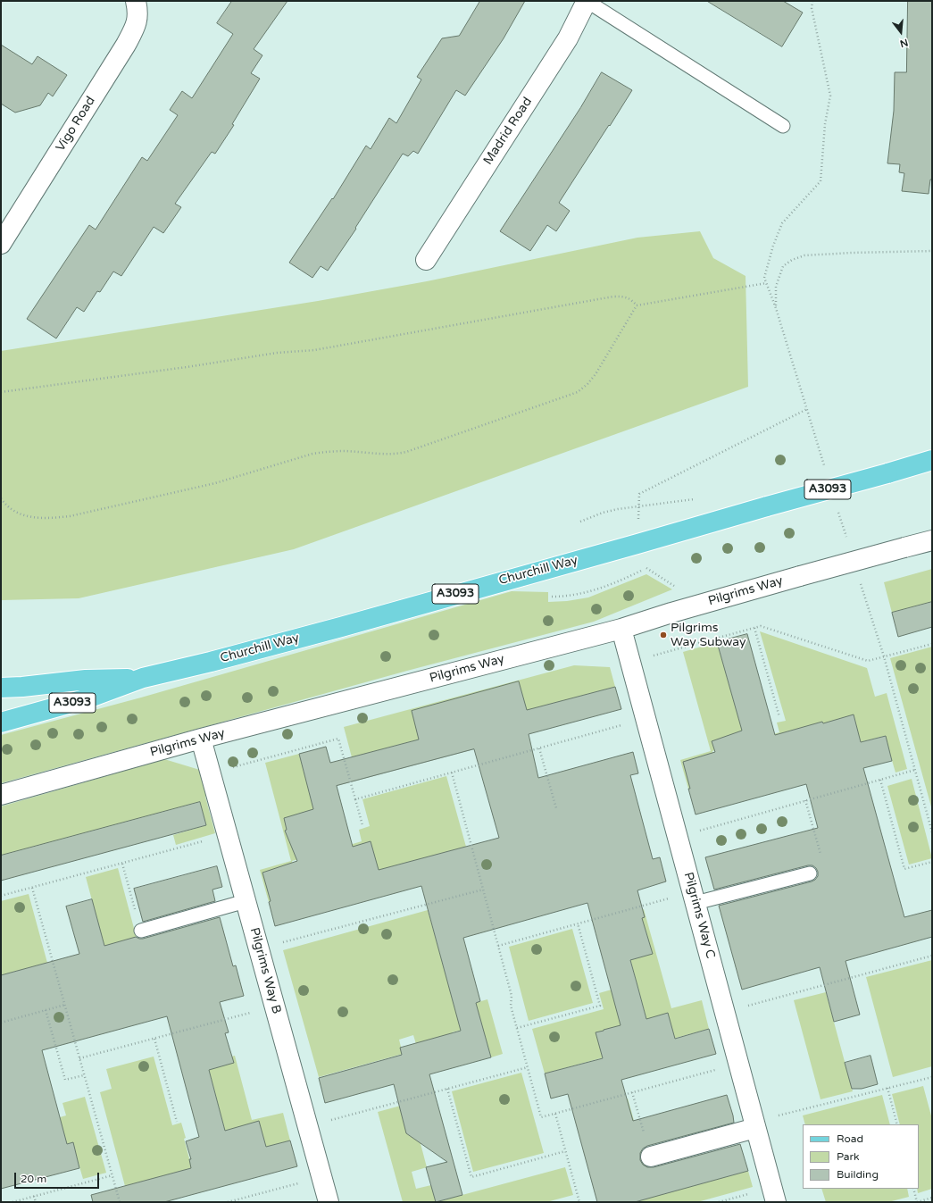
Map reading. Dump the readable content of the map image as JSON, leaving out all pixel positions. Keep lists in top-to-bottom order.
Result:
{
  "streets": {
    "main road": ["A3093", "Churchill Way"],
    "street": [
      "Vigo Road",
      "Madrid Road",
      "Pilgrims Way",
      "Pilgrims Way C",
      "Pilgrims Way B"
    ]
  },
  "crossings": [
    ["Pilgrims Way", "Pilgrims Way C"],
    ["Pilgrims Way", "Pilgrims Way B"]
  ],
  "places": ["Pilgrims Way Subway"],
  "legend": ["Road", "Park", "Building"],
  "scale_bar": "20 m",
  "north": "bottom"
}
